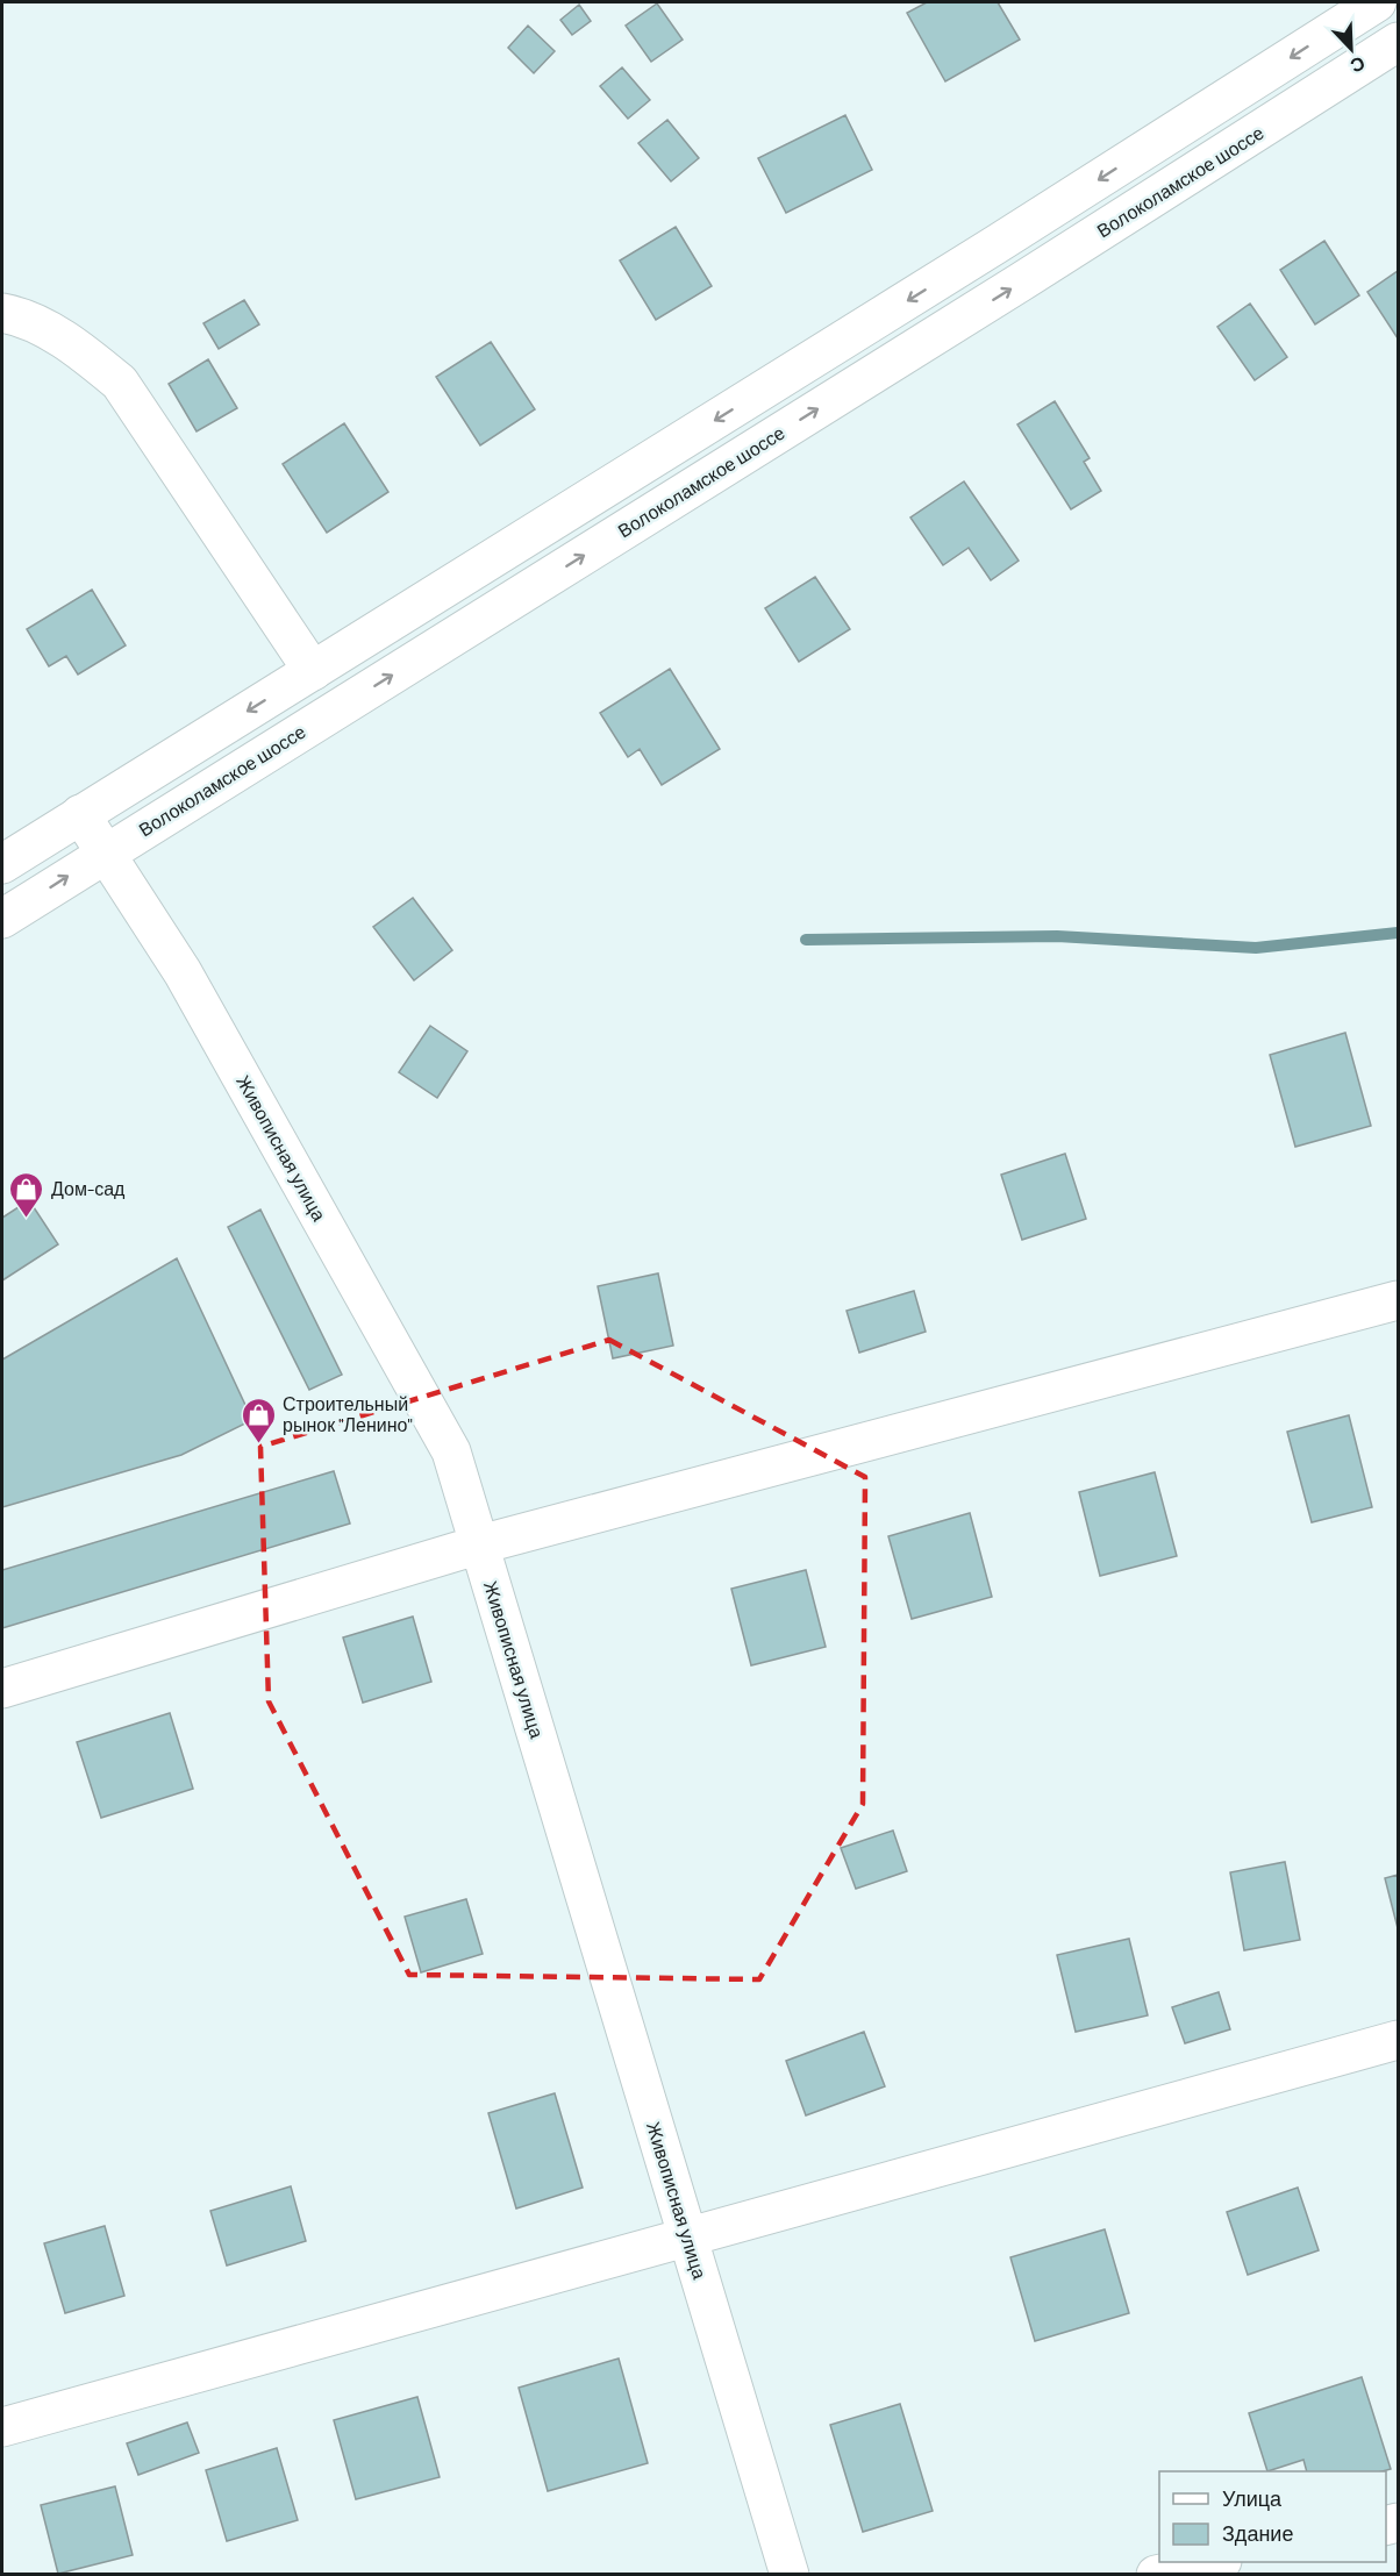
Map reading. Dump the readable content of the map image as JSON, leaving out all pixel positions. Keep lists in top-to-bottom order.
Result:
{
  "streets": {
    "main road": ["Волоколамское шоссе", "Живописная улица"]
  },
  "crossings": [
    ["Волоколамское шоссе", "Живописная улица"]
  ],
  "places": {
    "shop": ["Дом-сад", "Строительный рынок \"Ленино\""]
  },
  "legend": ["Улица", "Здание"],
  "north": "bottom right"
}
